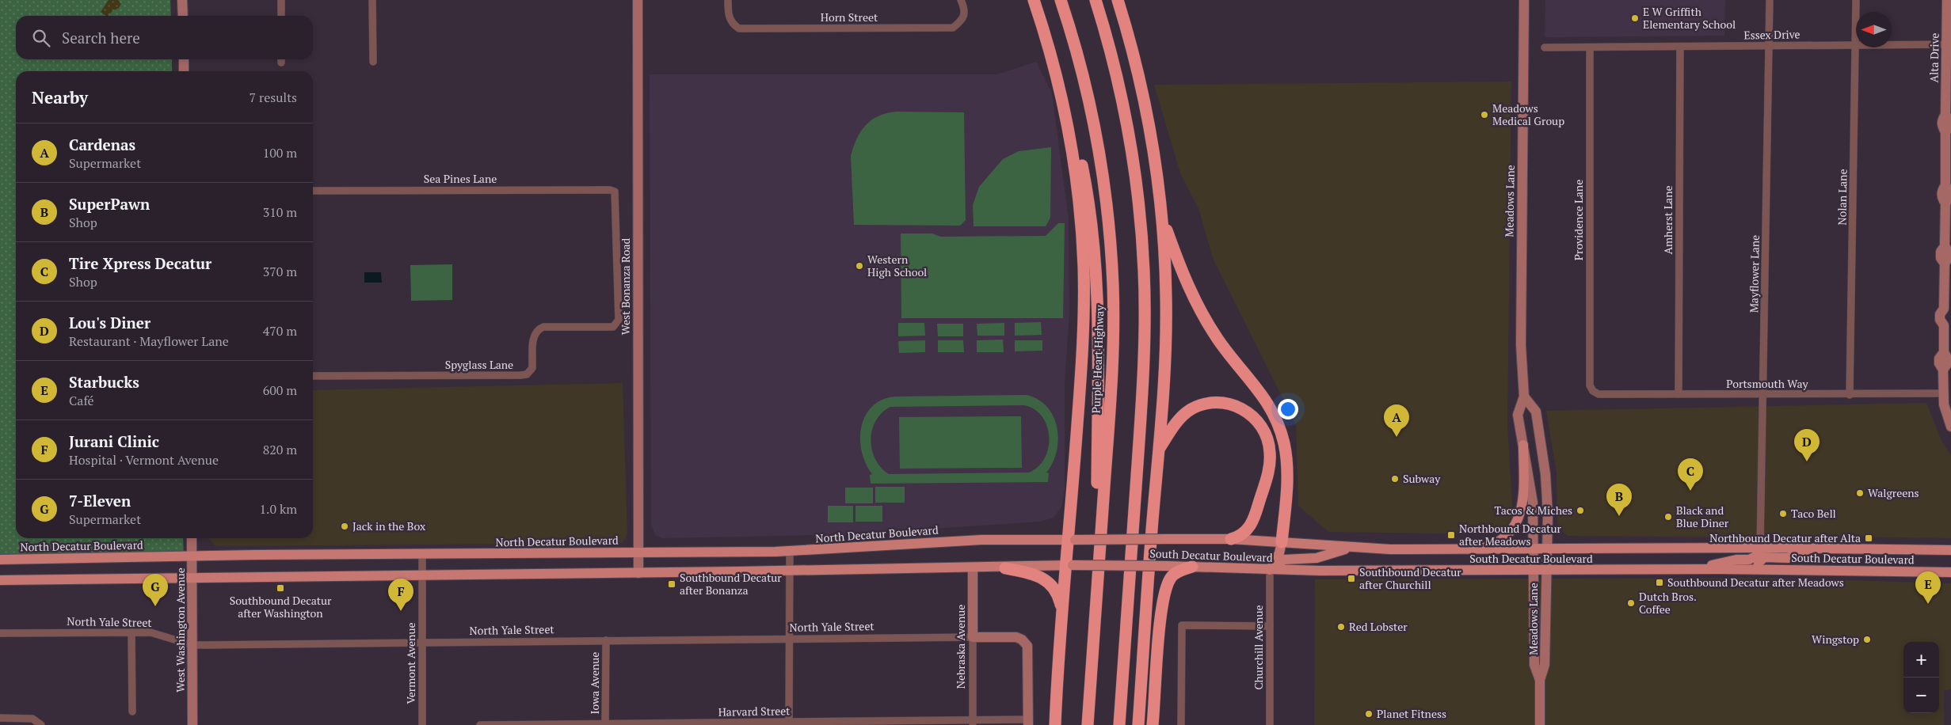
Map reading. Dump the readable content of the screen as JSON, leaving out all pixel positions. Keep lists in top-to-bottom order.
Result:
{
  "streets": {
    "highway": ["Purple Heart Highway"],
    "main road": ["North Decatur Boulevard", "South Decatur Boulevard"],
    "street": [
      "Horn Street",
      "Essex Drive",
      "Alta Drive",
      "Sea Pines Lane",
      "Nolan Lane",
      "Meadows Lane",
      "Providence Lane",
      "Amherst Lane",
      "Mayflower Lane",
      "West Bonanza Road",
      "Spyglass Lane",
      "Portsmouth Way",
      "North Yale Street",
      "West Washington Avenue",
      "Nebraska Avenue",
      "Churchill Avenue",
      "Vermont Avenue",
      "Iowa Avenue",
      "Harvard Street"
    ]
  },
  "crossings": [
    ["Essex Drive", "Alta Drive"],
    ["Essex Drive", "Nolan Lane"],
    ["Essex Drive", "Providence Lane"],
    ["Essex Drive", "Amherst Lane"],
    ["Essex Drive", "Mayflower Lane"],
    ["Alta Drive", "Portsmouth Way"],
    ["Sea Pines Lane", "Spyglass Lane"],
    ["Nolan Lane", "Portsmouth Way"],
    ["Meadows Lane", "South Decatur Boulevard"],
    ["Providence Lane", "Portsmouth Way"],
    ["Amherst Lane", "Portsmouth Way"],
    ["Mayflower Lane", "Portsmouth Way"],
    ["Mayflower Lane", "South Decatur Boulevard"],
    ["West Bonanza Road", "North Decatur Boulevard"],
    ["North Decatur Boulevard", "South Decatur Boulevard"],
    ["North Decatur Boulevard", "West Washington Avenue"],
    ["North Decatur Boulevard", "Vermont Avenue"],
    ["South Decatur Boulevard", "Churchill Avenue"],
    ["North Yale Street", "West Washington Avenue"],
    ["North Yale Street", "Nebraska Avenue"],
    ["North Yale Street", "Vermont Avenue"],
    ["North Yale Street", "Iowa Avenue"],
    ["North Yale Street", "Harvard Street"],
    ["Nebraska Avenue", "Harvard Street"],
    ["Iowa Avenue", "Harvard Street"]
  ],
  "places": {
    "other": [
      "E W Griffith Elementary School",
      "Meadows Medical Group",
      "Western High School",
      "Subway",
      "Walgreens",
      "Tacos & Miches",
      "Taco Bell",
      "Black and Blue Diner",
      "Jack in the Box",
      "Dutch Bros. Coffee",
      "Red Lobster",
      "Wingstop",
      "Planet Fitness"
    ],
    "transit": [
      "Northbound Decatur after Meadows",
      "Northbound Decatur after Alta",
      "Southbound Decatur after Churchill",
      "Southbound Decatur after Meadows",
      "Southbound Decatur after Bonanza",
      "Southbound Decatur after Washington"
    ]
  },
  "north": "left",
  "page": {
    "search": "Search here",
    "heading": ["Nearby", "7 results"],
    "list": [
      {
        "mark": "A",
        "name": "Cardenas",
        "note": "Supermarket",
        "value": "100 m"
      },
      {
        "mark": "B",
        "name": "SuperPawn",
        "note": "Shop",
        "value": "310 m"
      },
      {
        "mark": "C",
        "name": "Tire Xpress Decatur",
        "note": "Shop",
        "value": "370 m"
      },
      {
        "mark": "D",
        "name": "Lou's Diner",
        "note": "Restaurant · Mayflower Lane",
        "value": "470 m"
      },
      {
        "mark": "E",
        "name": "Starbucks",
        "note": "Café",
        "value": "600 m"
      },
      {
        "mark": "F",
        "name": "Jurani Clinic",
        "note": "Hospital · Vermont Avenue",
        "value": "820 m"
      },
      {
        "mark": "G",
        "name": "7-Eleven",
        "note": "Supermarket",
        "value": "1.0 km"
      }
    ],
    "pins": [
      "A",
      "D",
      "C",
      "B",
      "E",
      "G",
      "F"
    ],
    "map_buttons": ["+", "−"]
  }
}
